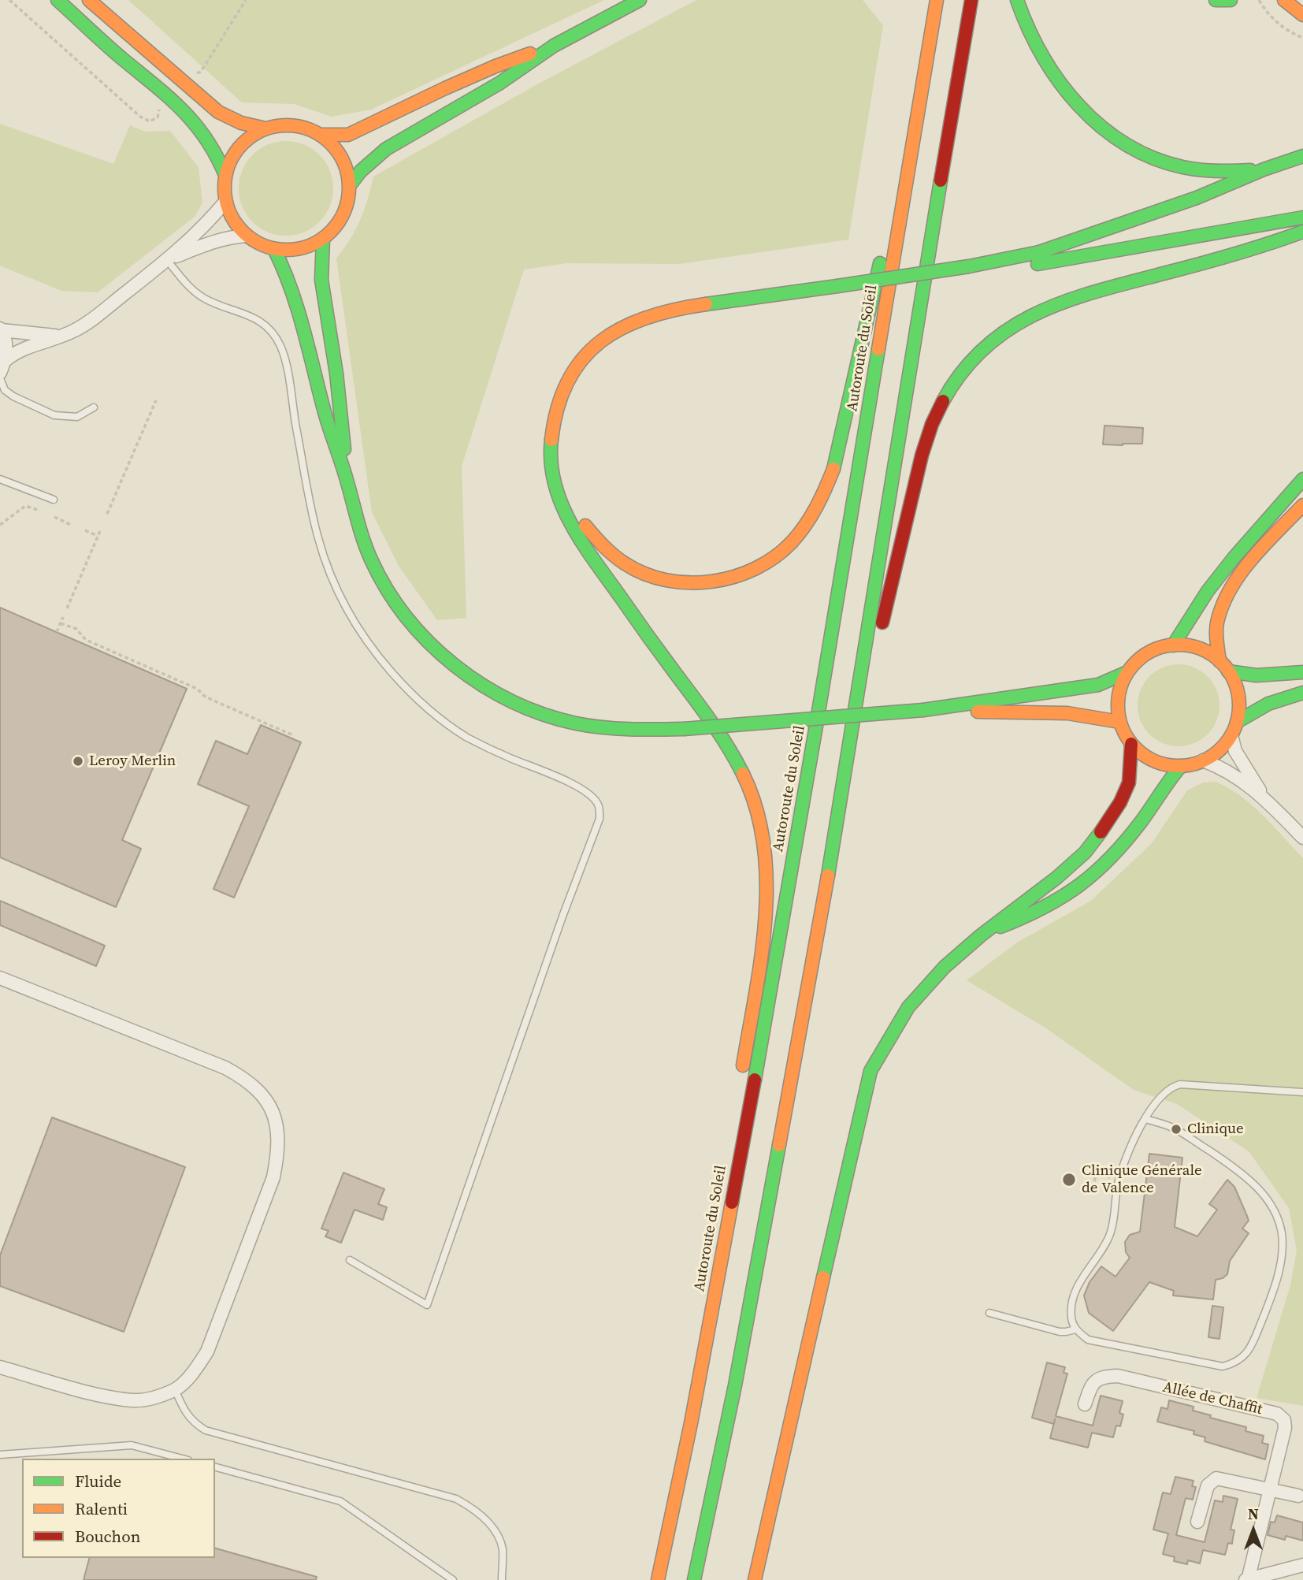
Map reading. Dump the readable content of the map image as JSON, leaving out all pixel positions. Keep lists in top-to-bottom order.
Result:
{
  "streets": {
    "main road": ["Autoroute du Soleil"],
    "street": ["Allée de Chaffit"]
  },
  "places": ["Leroy Merlin", "Clinique", "Clinique Générale de Valence"],
  "legend": ["Fluide", "Ralenti", "Bouchon"],
  "north": "top"
}
